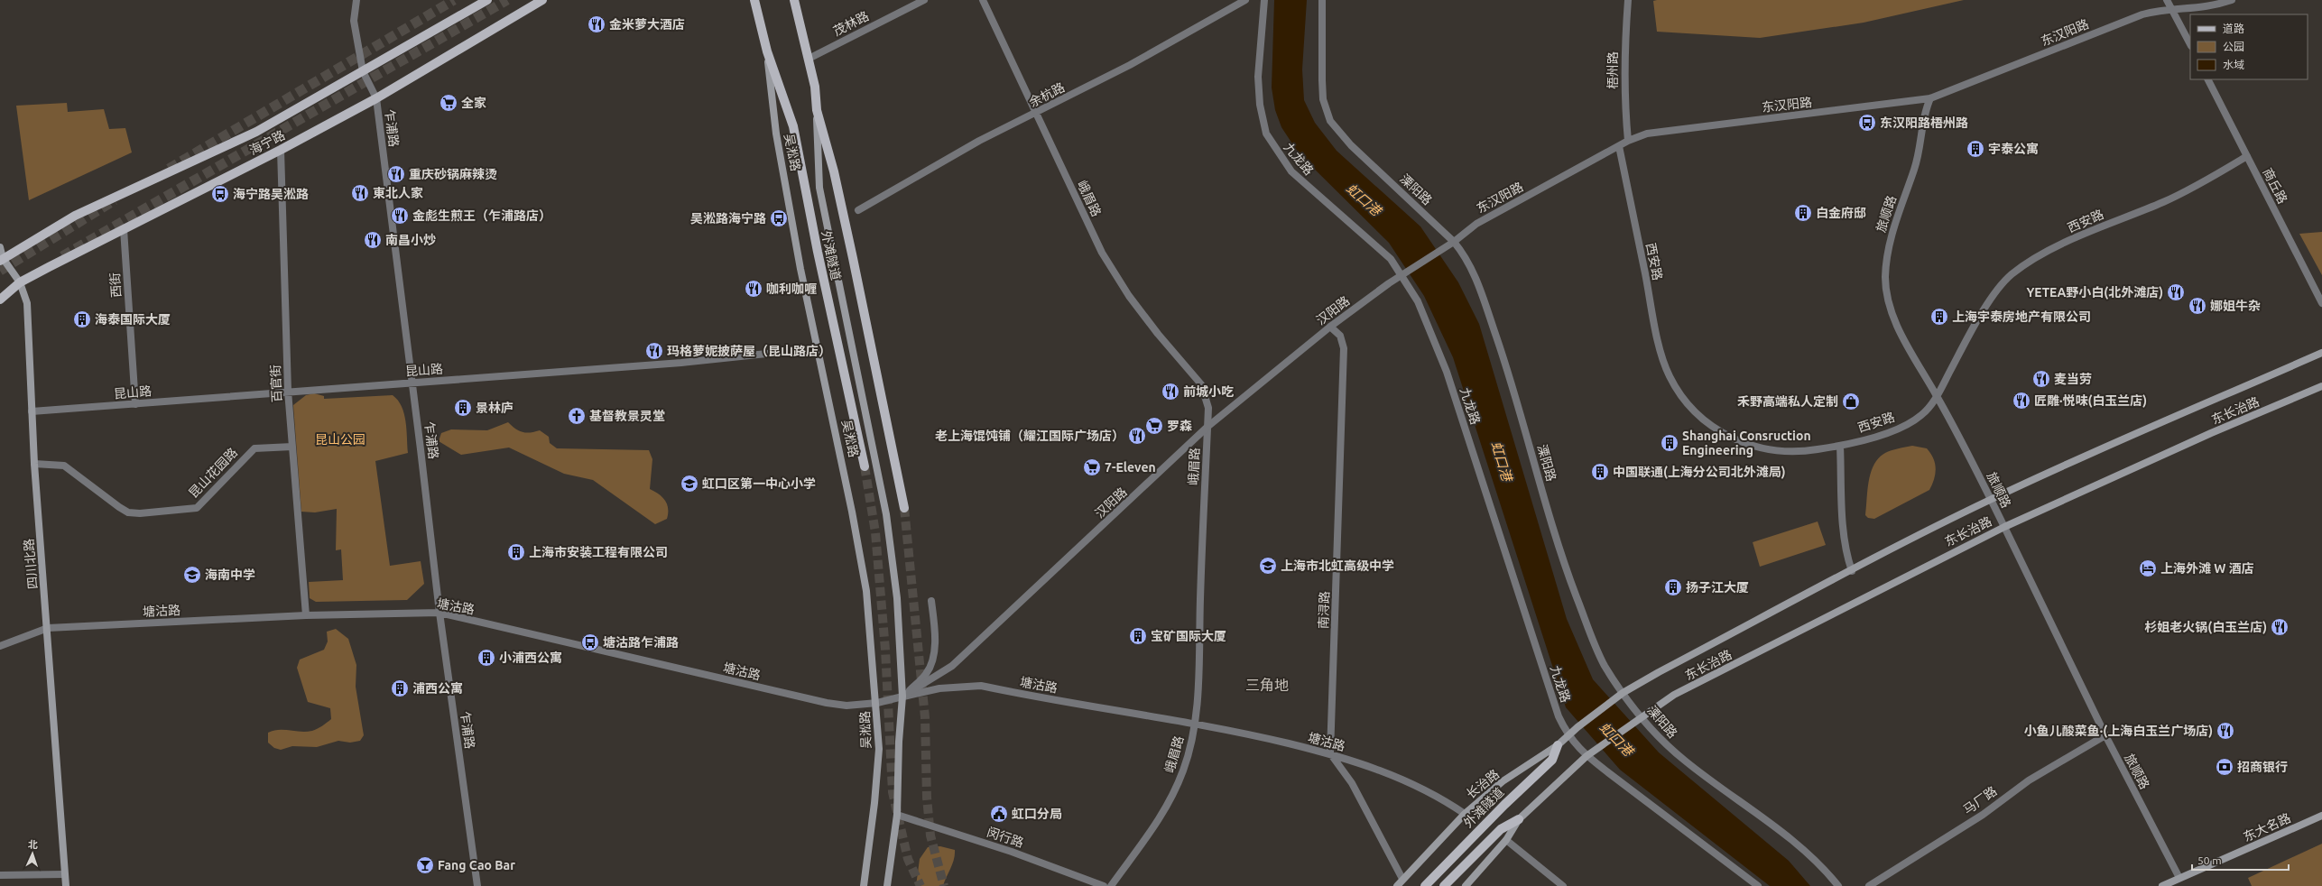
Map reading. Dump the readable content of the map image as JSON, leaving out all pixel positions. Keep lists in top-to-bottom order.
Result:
{
  "streets": {
    "main road": [
      "海宁路",
      "吴淞路",
      "外滩隧道",
      "东长治路",
      "四川北路",
      "长治路",
      "东大名路"
    ],
    "street": [
      "茂林路",
      "东汉阳路",
      "梧州路",
      "余杭路",
      "乍浦路",
      "九龙路",
      "商丘路",
      "溧阳路",
      "峨眉路",
      "旅顺路",
      "西安路",
      "西街",
      "汉阳路",
      "昆山路",
      "百官街",
      "昆山花园路",
      "塘沽路",
      "南浔路",
      "马厂路",
      "闵行路"
    ]
  },
  "crossings": [
    ["茂林路", "吴淞路"],
    ["东汉阳路", "梧州路"],
    ["东汉阳路", "溧阳路"],
    ["东汉阳路", "旅顺路"],
    ["东汉阳路", "西安路"],
    ["东汉阳路", "汉阳路"],
    ["余杭路", "峨眉路"],
    ["乍浦路", "海宁路"],
    ["乍浦路", "昆山路"],
    ["乍浦路", "塘沽路"],
    ["海宁路", "西街"],
    ["海宁路", "百官街"],
    ["海宁路", "四川北路"],
    ["吴淞路", "外滩隧道"],
    ["吴淞路", "汉阳路"],
    ["吴淞路", "昆山路"],
    ["吴淞路", "塘沽路"],
    ["吴淞路", "闵行路"],
    ["九龙路", "汉阳路"],
    ["九龙路", "长治路"],
    ["商丘路", "西安路"],
    ["溧阳路", "东长治路"],
    ["峨眉路", "汉阳路"],
    ["峨眉路", "塘沽路"],
    ["旅顺路", "西安路"],
    ["旅顺路", "东长治路"],
    ["旅顺路", "马厂路"],
    ["旅顺路", "东大名路"],
    ["外滩隧道", "长治路"],
    ["西街", "昆山路"],
    ["汉阳路", "塘沽路"],
    ["汉阳路", "南浔路"],
    ["昆山路", "百官街"],
    ["昆山路", "四川北路"],
    ["百官街", "昆山花园路"],
    ["百官街", "塘沽路"],
    ["东长治路", "长治路"],
    ["昆山花园路", "四川北路"],
    ["四川北路", "塘沽路"],
    ["塘沽路", "南浔路"],
    ["塘沽路", "长治路"]
  ],
  "districts": ["三角地"],
  "water": ["虹口港"],
  "parks": ["昆山公园"],
  "places": {
    "restaurant": [
      "金米萝大酒店",
      "重庆砂锅麻辣烫",
      "東北人家",
      "金彪生煎王（乍浦路店）",
      "南昌小炒",
      "咖利咖喱",
      "YETEA野小白(北外滩店)",
      "娜姐牛杂",
      "玛格萝妮披萨屋（昆山路店）",
      "麦当劳",
      "前城小吃",
      "匠雕·悦味(白玉兰店)",
      "老上海馄饨铺（耀江国际广场店）",
      "杉姐老火锅(白玉兰店)",
      "小鱼儿酸菜鱼·(上海白玉兰广场店)"
    ],
    "supermarket": ["全家", "罗森", "7-Eleven"],
    "bus stop": [
      "东汉阳路梧州路",
      "海宁路吴淞路",
      "吴淞路海宁路",
      "塘沽路乍浦路"
    ],
    "building": [
      "宇泰公寓",
      "白金府邸",
      "上海宇泰房地产有限公司",
      "海泰国际大厦",
      "景林庐",
      "Shanghai Consruction Engineering",
      "中国联通(上海分公司北外滩局)",
      "上海市安装工程有限公司",
      "扬子江大厦",
      "宝矿国际大厦",
      "小浦西公寓",
      "浦西公寓"
    ],
    "shop": ["禾野高端私人定制"],
    "church": ["基督教景灵堂"],
    "school or university": ["虹口区第一中心小学", "上海市北虹高级中学", "海南中学"],
    "hotel": ["上海外滩 W 酒店"],
    "bank": ["招商银行"],
    "public building": ["虹口分局"],
    "bar": ["Fang Cao Bar"]
  },
  "legend": ["道路", "公园", "水域"],
  "scale_bar": "50 m",
  "north": "top"
}
